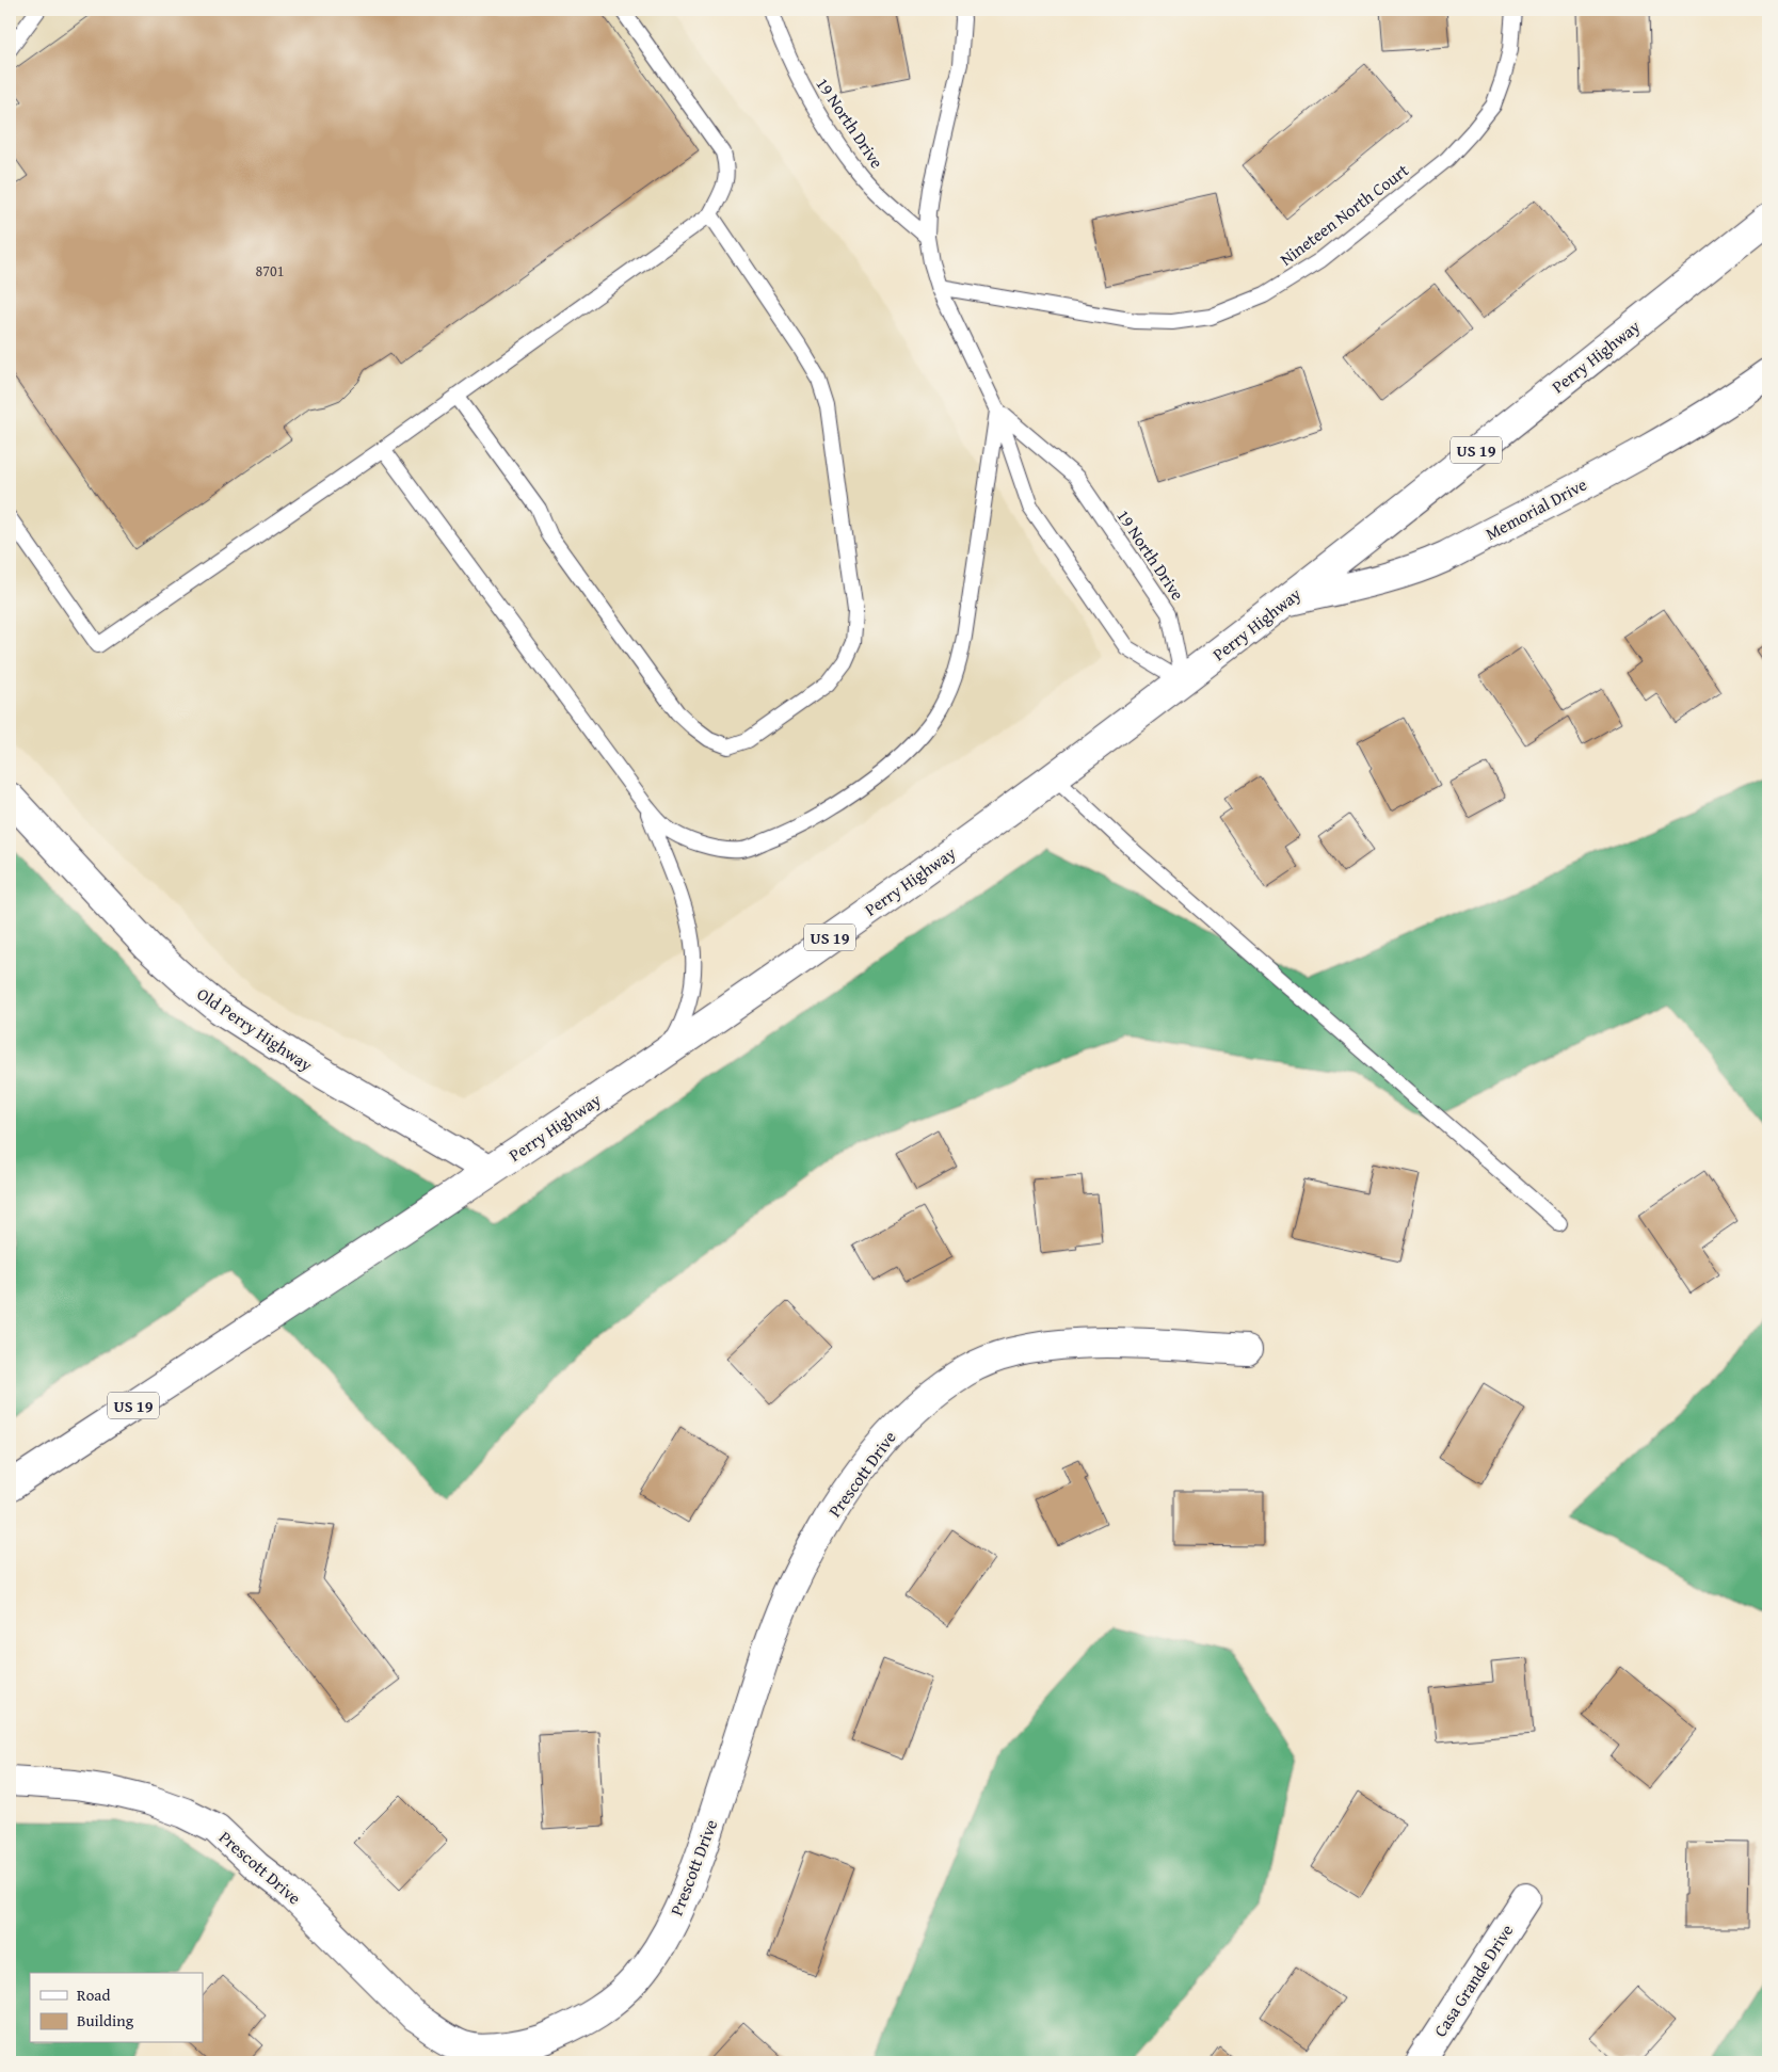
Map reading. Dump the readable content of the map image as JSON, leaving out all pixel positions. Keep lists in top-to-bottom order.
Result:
{
  "streets": {
    "street": [
      "Perry Highway",
      "US 19",
      "Memorial Drive",
      "Old Perry Highway",
      "Prescott Drive",
      "Casa Grande Drive"
    ],
    "lane": ["19 North Drive", "Nineteen North Court"]
  },
  "crossings": [
    ["19 North Drive", "Nineteen North Court"],
    ["19 North Drive", "Perry Highway"],
    ["Perry Highway", "Memorial Drive"],
    ["Perry Highway", "Old Perry Highway"]
  ],
  "house_numbers": ["8701"],
  "legend": ["Road", "Building"]
}
